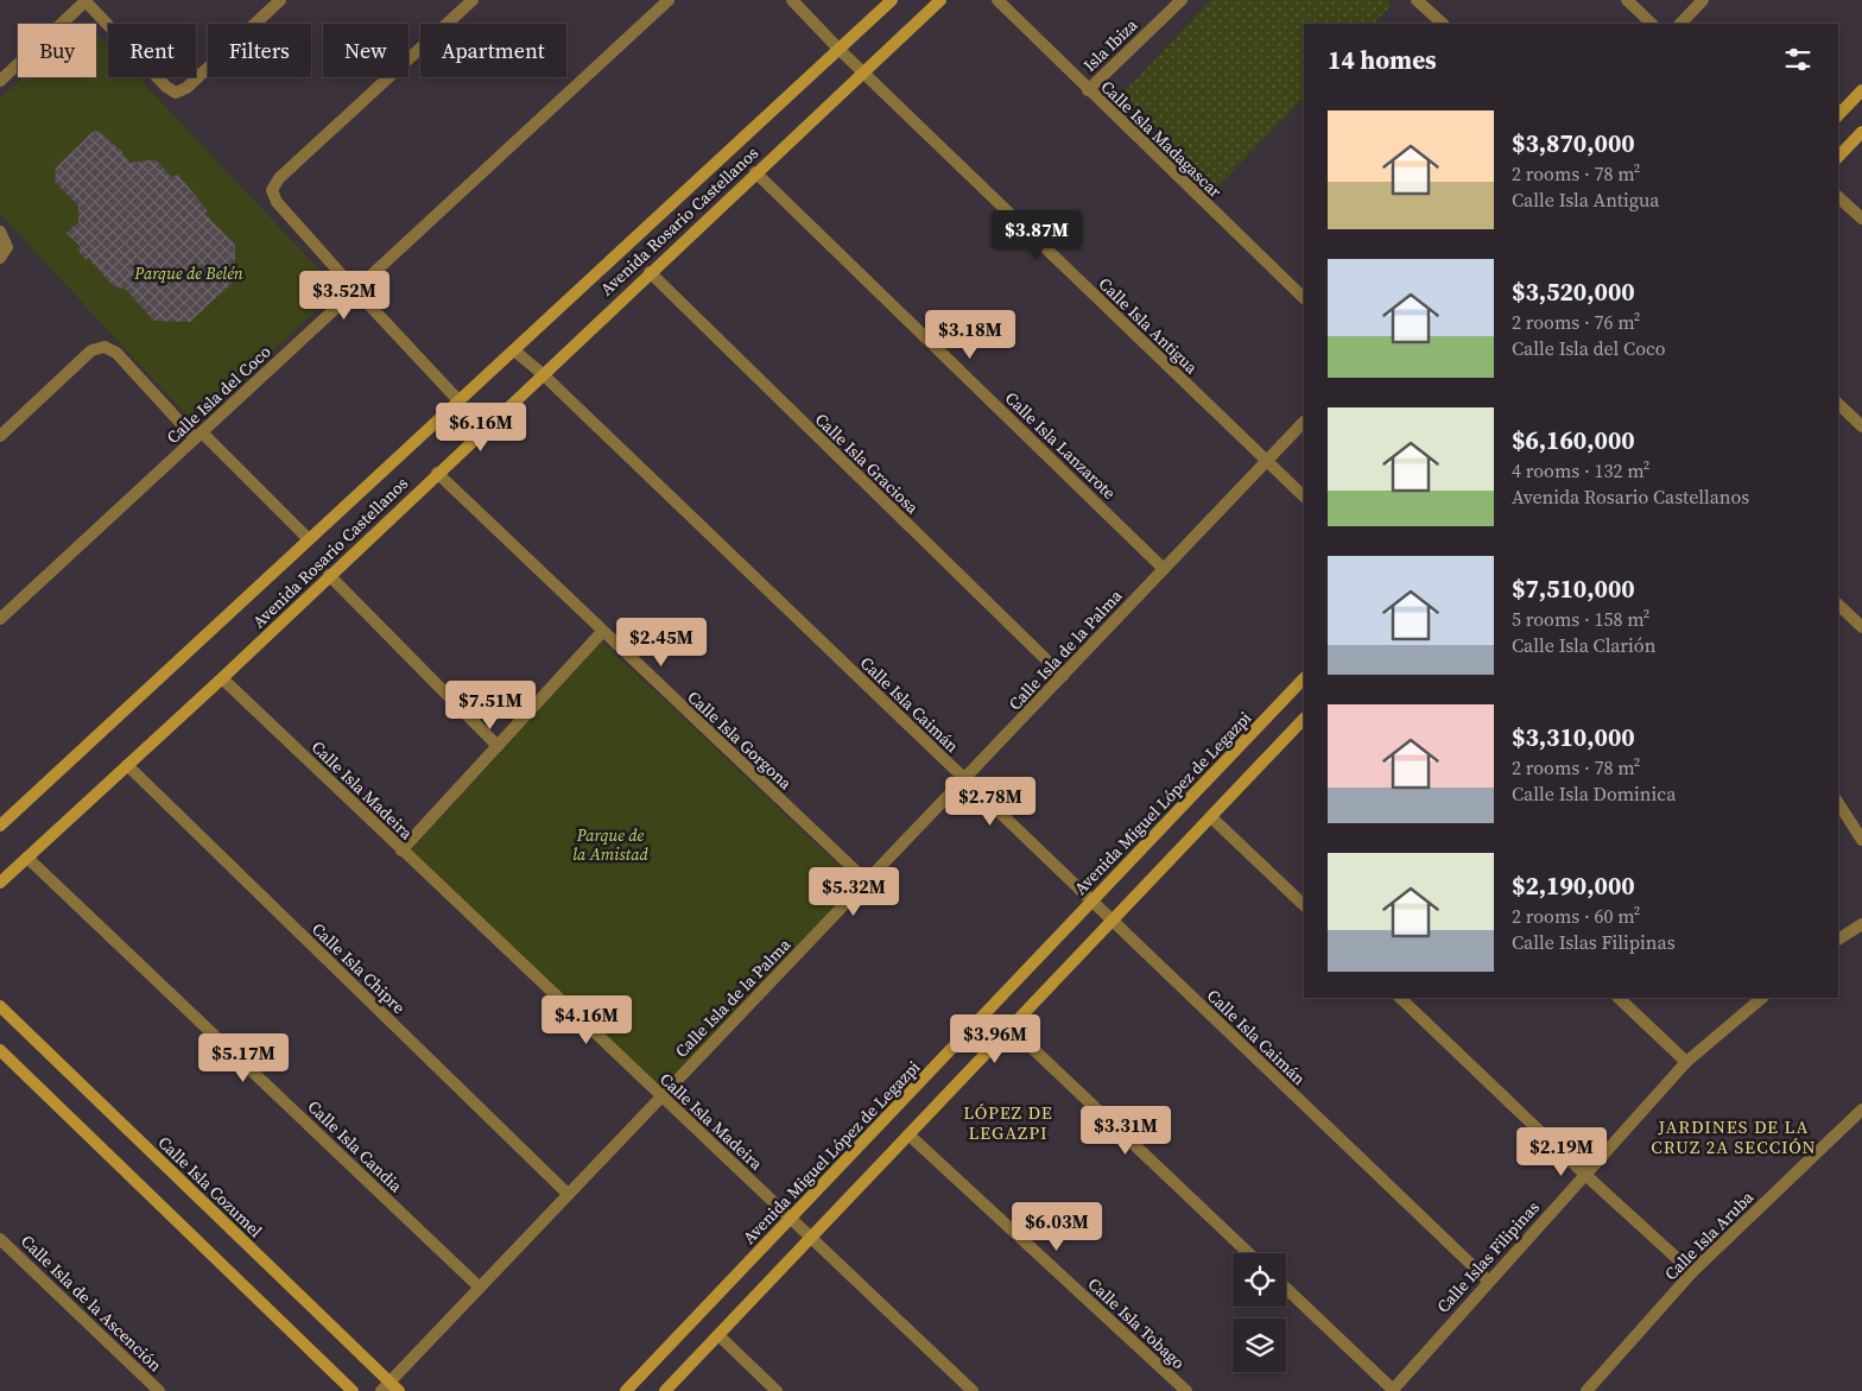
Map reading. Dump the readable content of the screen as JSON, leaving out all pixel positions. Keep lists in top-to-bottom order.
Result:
{
  "streets": {
    "street": [
      "Isla Ibiza",
      "Calle Isla Madagascar",
      "Avenida Rosario Castellanos",
      "Calle Isla Antigua",
      "Calle Isla del Coco",
      "Calle Isla Lanzarote",
      "Calle Isla Graciosa",
      "Calle Isla de la Palma",
      "Calle Isla Caimán",
      "Calle Isla Gorgona",
      "Calle Isla Madeira",
      "Avenida Miguel López de Legazpi",
      "Calle Isla Chipre",
      "Calle Isla Candia",
      "Calle Isla Cozumel",
      "Calle Isla Aruba",
      "Calle Islas Filipinas",
      "Calle Isla de la Ascención",
      "Calle Isla Tobago"
    ]
  },
  "crossings": [
    ["Isla Ibiza", "Calle Isla Madagascar"],
    ["Avenida Rosario Castellanos", "Calle Isla Antigua"],
    ["Avenida Rosario Castellanos", "Calle Isla Lanzarote"],
    ["Avenida Rosario Castellanos", "Calle Isla Graciosa"],
    ["Avenida Rosario Castellanos", "Calle Isla Caimán"],
    ["Avenida Rosario Castellanos", "Calle Isla Gorgona"],
    ["Avenida Rosario Castellanos", "Calle Isla Madeira"],
    ["Avenida Rosario Castellanos", "Calle Isla Chipre"],
    ["Avenida Rosario Castellanos", "Calle Isla Candia"],
    ["Calle Isla Antigua", "Calle Isla de la Palma"],
    ["Calle Isla Lanzarote", "Calle Isla de la Palma"],
    ["Calle Isla Graciosa", "Calle Isla de la Palma"],
    ["Calle Isla de la Palma", "Calle Isla Caimán"],
    ["Calle Isla de la Palma", "Calle Isla Gorgona"],
    ["Calle Isla de la Palma", "Calle Isla Madeira"],
    ["Calle Isla de la Palma", "Calle Isla Chipre"],
    ["Calle Isla de la Palma", "Calle Isla Candia"],
    ["Calle Isla de la Palma", "Calle Isla Cozumel"],
    ["Calle Isla Caimán", "Avenida Miguel López de Legazpi"],
    ["Calle Isla Caimán", "Calle Islas Filipinas"],
    ["Calle Isla Madeira", "Avenida Miguel López de Legazpi"]
  ],
  "districts": ["LÓPEZ DE LEGAZPI", "JARDINES DE LA CRUZ 2A SECCIÓN"],
  "parks": ["Parque de Belén", "Parque de la Amistad"],
  "page": {
    "chip": [
      "Buy",
      "Rent",
      "Filters",
      "New",
      "Apartment"
    ],
    "heading": "14 homes",
    "list": [
      {
        "name": "$3,870,000",
        "note": "2 rooms · 78 m² · Calle Isla Antigua"
      },
      {
        "name": "$3,520,000",
        "note": "2 rooms · 76 m² · Calle Isla del Coco"
      },
      {
        "name": "$6,160,000",
        "note": "4 rooms · 132 m² · Avenida Rosario Castellanos"
      },
      {
        "name": "$7,510,000",
        "note": "5 rooms · 158 m² · Calle Isla Clarión"
      },
      {
        "name": "$3,310,000",
        "note": "2 rooms · 78 m² · Calle Isla Dominica"
      },
      {
        "name": "$2,190,000",
        "note": "2 rooms · 60 m² · Calle Islas Filipinas"
      }
    ],
    "price": [
      "$3.87M",
      "$3.52M",
      "$3.18M",
      "$6.16M",
      "$2.45M",
      "$7.51M",
      "$2.78M",
      "$5.32M",
      "$4.16M",
      "$3.96M",
      "$5.17M",
      "$3.31M",
      "$2.19M",
      "$6.03M"
    ]
  }
}
